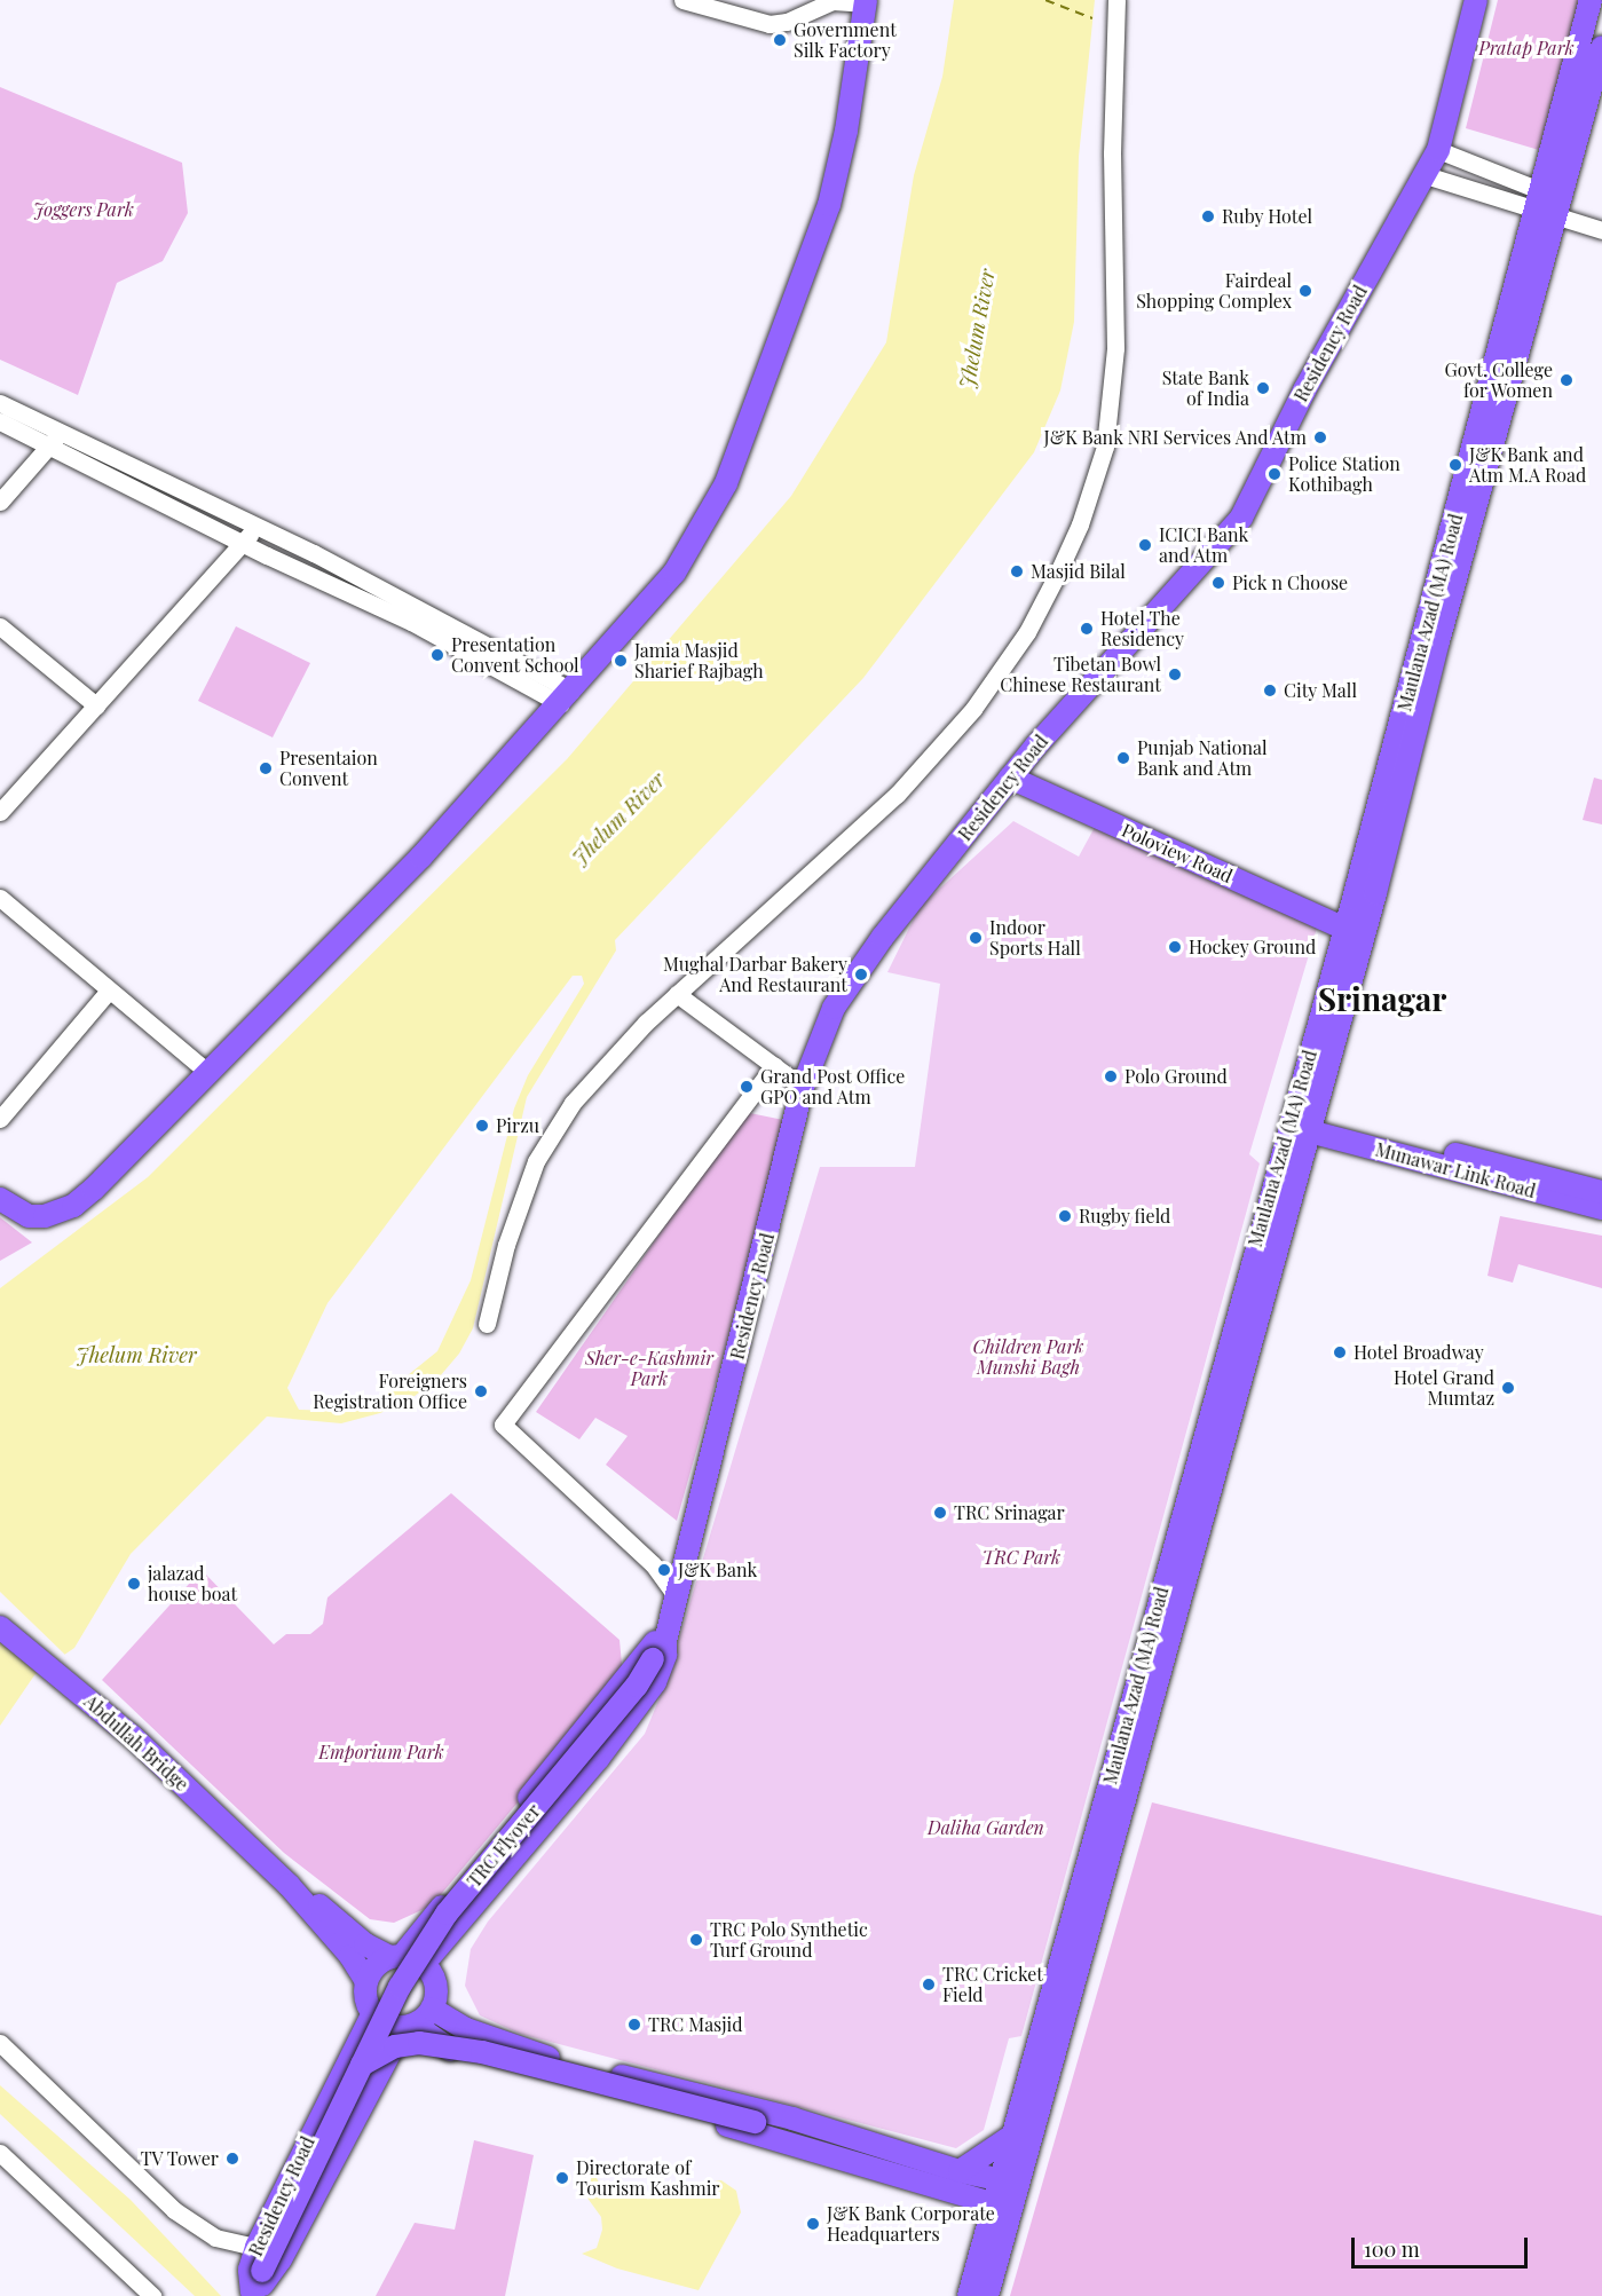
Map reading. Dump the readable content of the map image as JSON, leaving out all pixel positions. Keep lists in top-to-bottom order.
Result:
{
  "streets": {
    "main road": [
      "Residency Road",
      "Maulana Azad (MA) Road",
      "Poloview Road",
      "Munawar Link Road",
      "Abdullah Bridge",
      "TRC Flyover"
    ]
  },
  "crossings": [
    ["Residency Road", "Poloview Road"],
    ["Residency Road", "TRC Flyover"],
    ["Maulana Azad (MA) Road", "Poloview Road"],
    ["Maulana Azad (MA) Road", "Munawar Link Road"]
  ],
  "districts": ["Srinagar"],
  "water": ["Jhelum River"],
  "parks": [
    "Pratap Park",
    "Joggers Park",
    "Children Park Munshi Bagh",
    "Sher-e-Kashmir Park",
    "TRC Park",
    "Emporium Park",
    "Daliha Garden"
  ],
  "places": [
    "Government Silk Factory",
    "Ruby Hotel",
    "Fairdeal Shopping Complex",
    "Govt. College for Women",
    "State Bank of India",
    "J&K Bank NRI Services And Atm",
    "J&K Bank and Atm M.A Road",
    "Police Station Kothibagh",
    "ICICI Bank and Atm",
    "Masjid Bilal",
    "Pick n Choose",
    "Hotel The Residency",
    "Presentation Convent School",
    "Jamia Masjid Sharief Rajbagh",
    "Tibetan Bowl Chinese Restaurant",
    "City Mall",
    "Punjab National Bank and Atm",
    "Presentaion Convent",
    "Indoor Sports Hall",
    "Hockey Ground",
    "Mughal Darbar Bakery And Restaurant",
    "Polo Ground",
    "Grand Post Office GPO and Atm",
    "Pirzu",
    "Rugby field",
    "Hotel Broadway",
    "Hotel Grand Mumtaz",
    "Foreigners Registration Office",
    "TRC Srinagar",
    "J&K Bank",
    "jalazad house boat",
    "TRC Polo Synthetic Turf Ground",
    "TRC Cricket Field",
    "TRC Masjid",
    "TV Tower",
    "Directorate of Tourism Kashmir",
    "J&K Bank Corporate Headquarters"
  ],
  "scale_bar": "100 m"
}
